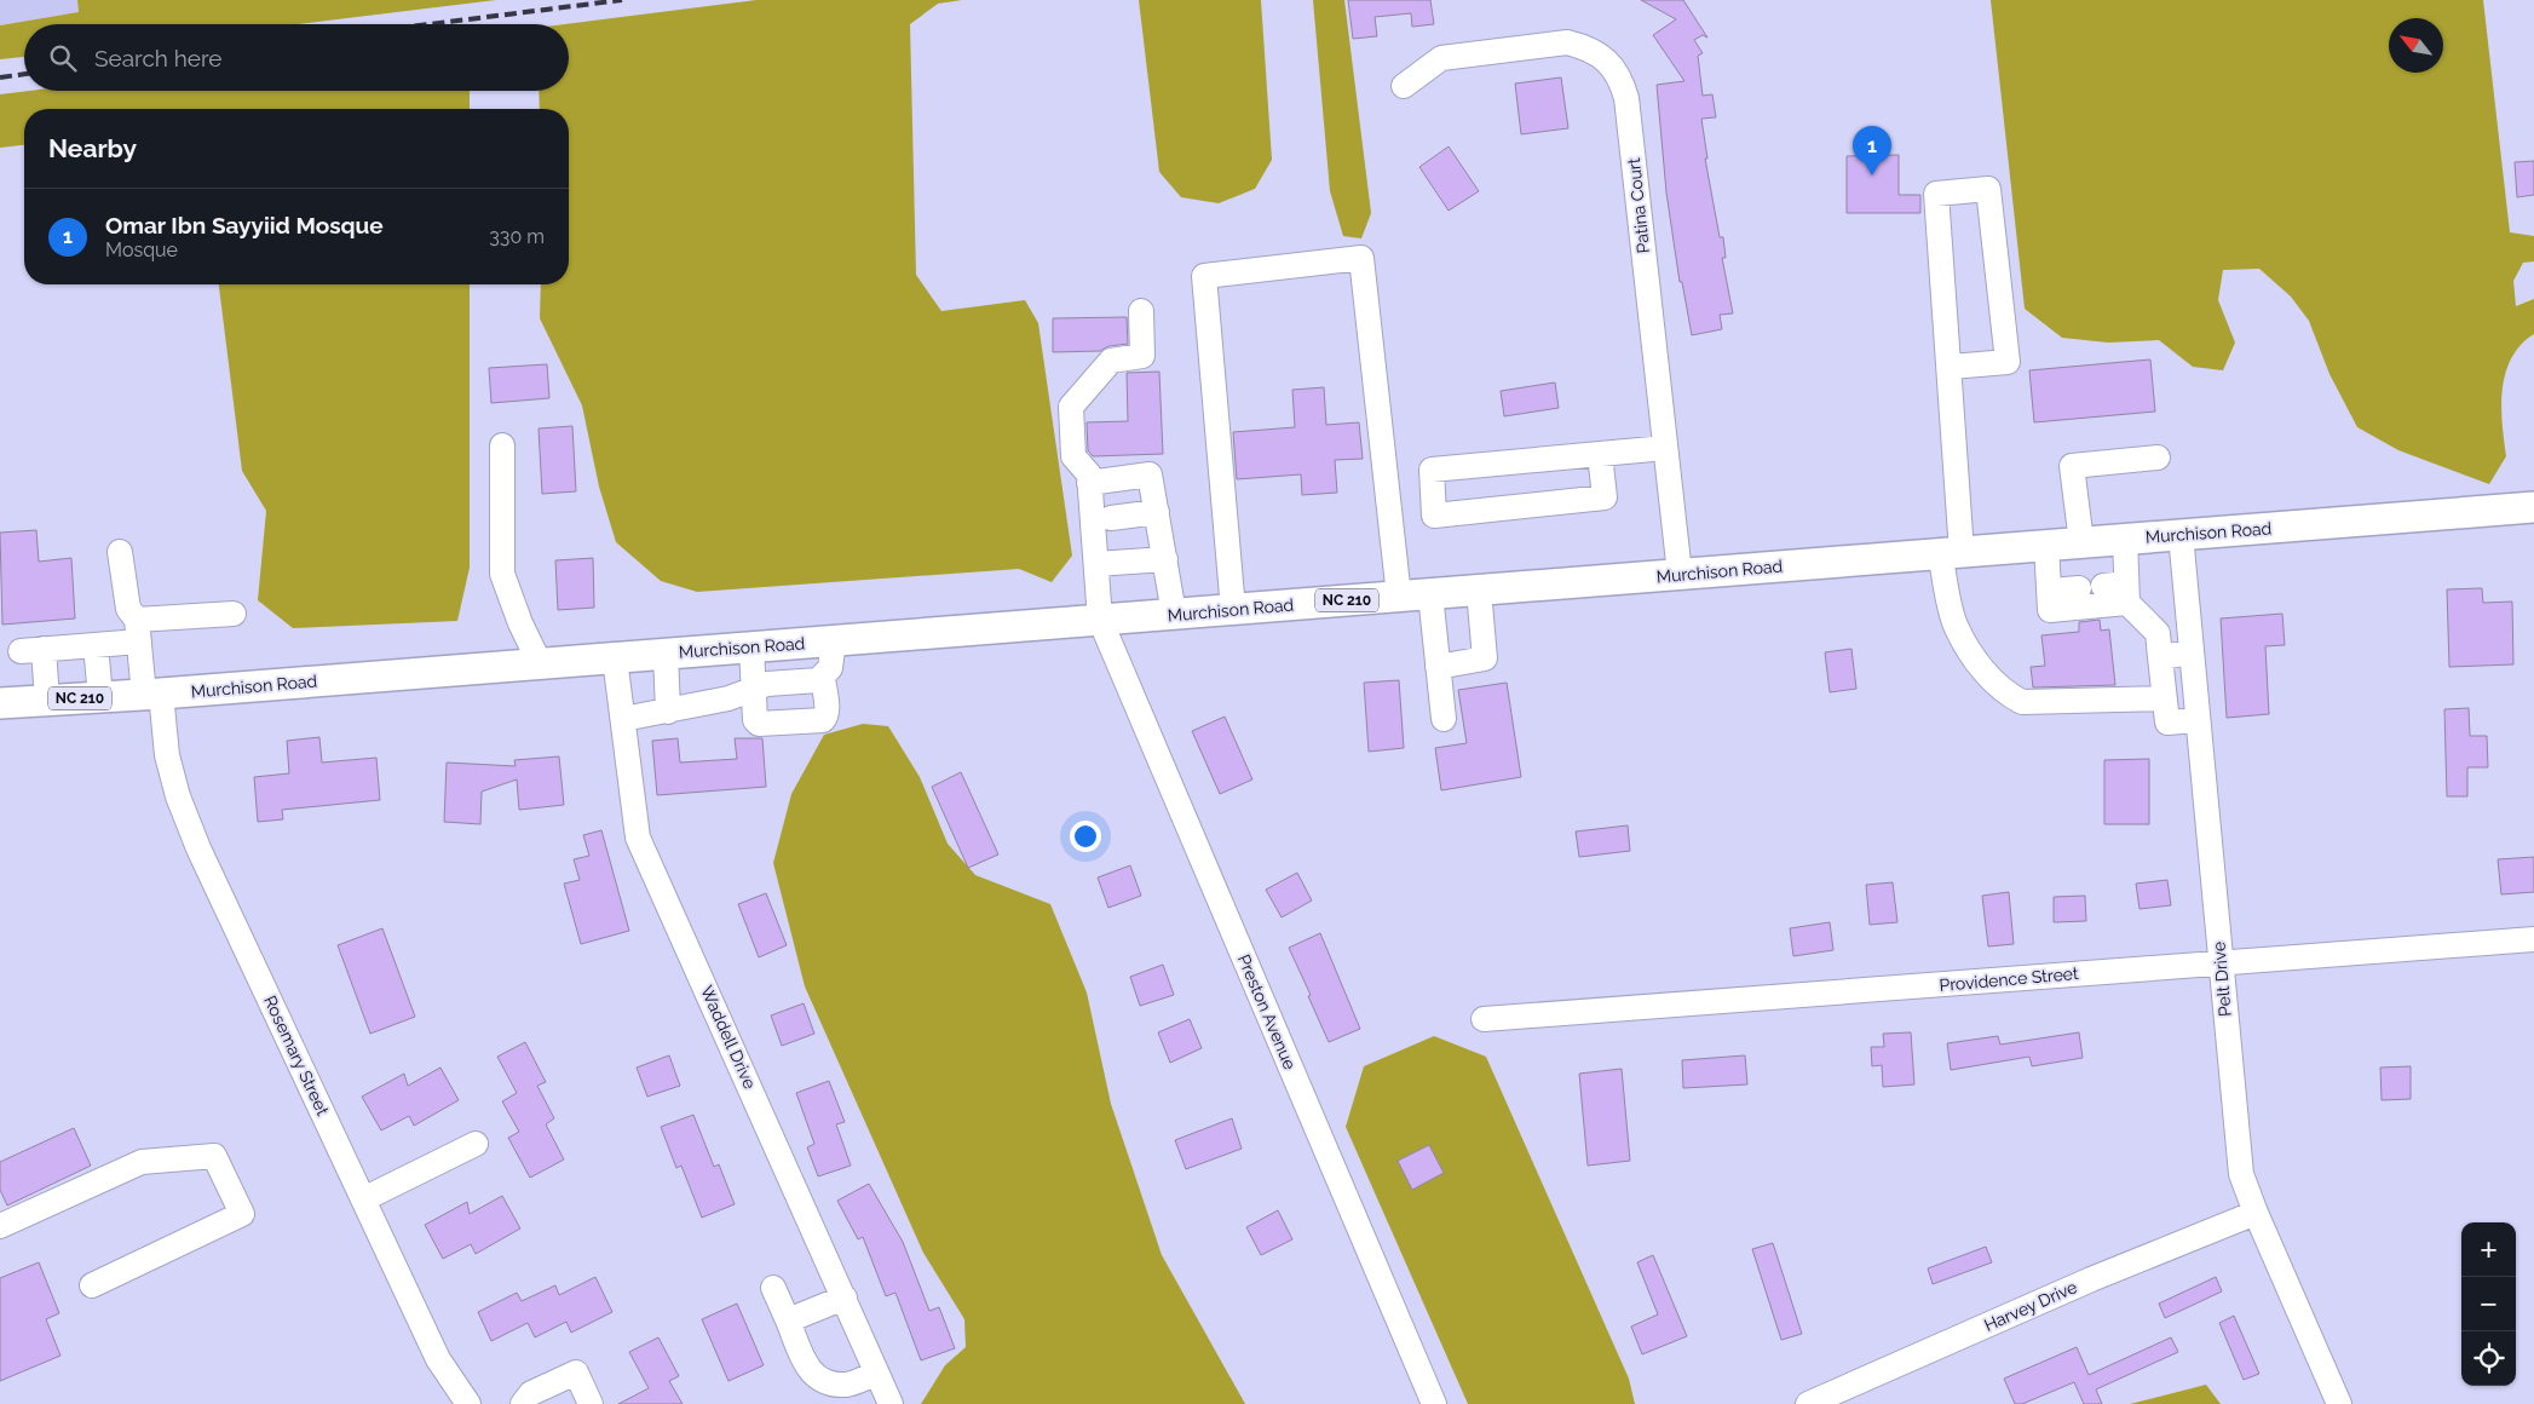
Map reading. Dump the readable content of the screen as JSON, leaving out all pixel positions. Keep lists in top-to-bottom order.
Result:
{
  "streets": {
    "main road": ["Murchison Road", "NC 210"],
    "street": [
      "Patina Court",
      "Providence Street",
      "Pelt Drive",
      "Preston Avenue",
      "Waddell Drive",
      "Rosemary Street",
      "Harvey Drive"
    ]
  },
  "crossings": [
    ["Patina Court", "Murchison Road"],
    ["Murchison Road", "Pelt Drive"],
    ["Murchison Road", "Preston Avenue"],
    ["Murchison Road", "Waddell Drive"],
    ["Murchison Road", "Rosemary Street"],
    ["Providence Street", "Pelt Drive"],
    ["Pelt Drive", "Harvey Drive"]
  ],
  "north": "top left",
  "page": {
    "search": "Search here",
    "heading": "Nearby",
    "pins": "1",
    "list": [
      {
        "mark": "1",
        "name": "Omar Ibn Sayyiid Mosque",
        "note": "Mosque",
        "value": "330 m"
      }
    ],
    "map_buttons": ["+", "−"]
  }
}
